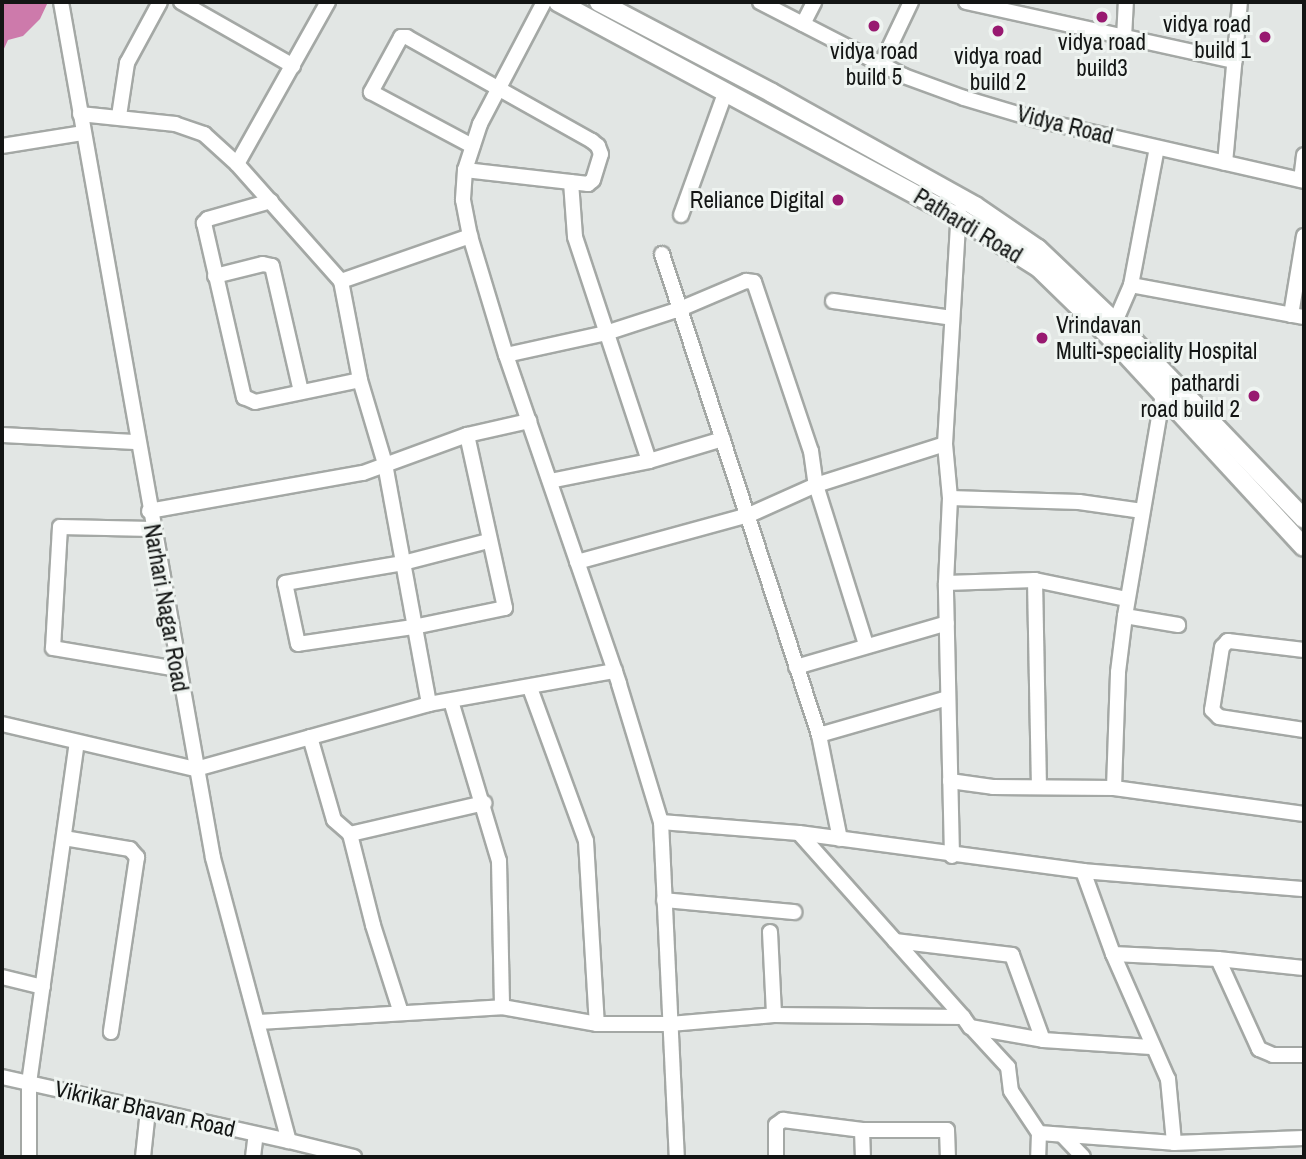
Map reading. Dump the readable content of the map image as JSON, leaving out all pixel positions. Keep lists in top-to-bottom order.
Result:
{
  "streets": {
    "main road": ["Pathardi Road"],
    "street": ["Vidya Road", "Narhari Nagar Road", "Vikrikar Bhavan Road"]
  },
  "crossings": [
    ["Narhari Nagar Road", "Vikrikar Bhavan Road"]
  ],
  "places": [
    "vidya road build3",
    "vidya road build 5",
    "vidya road build 2",
    "vidya road build 1",
    "Reliance Digital",
    "Vrindavan Multi-speciality Hospital",
    "pathardi road build 2"
  ]
}
